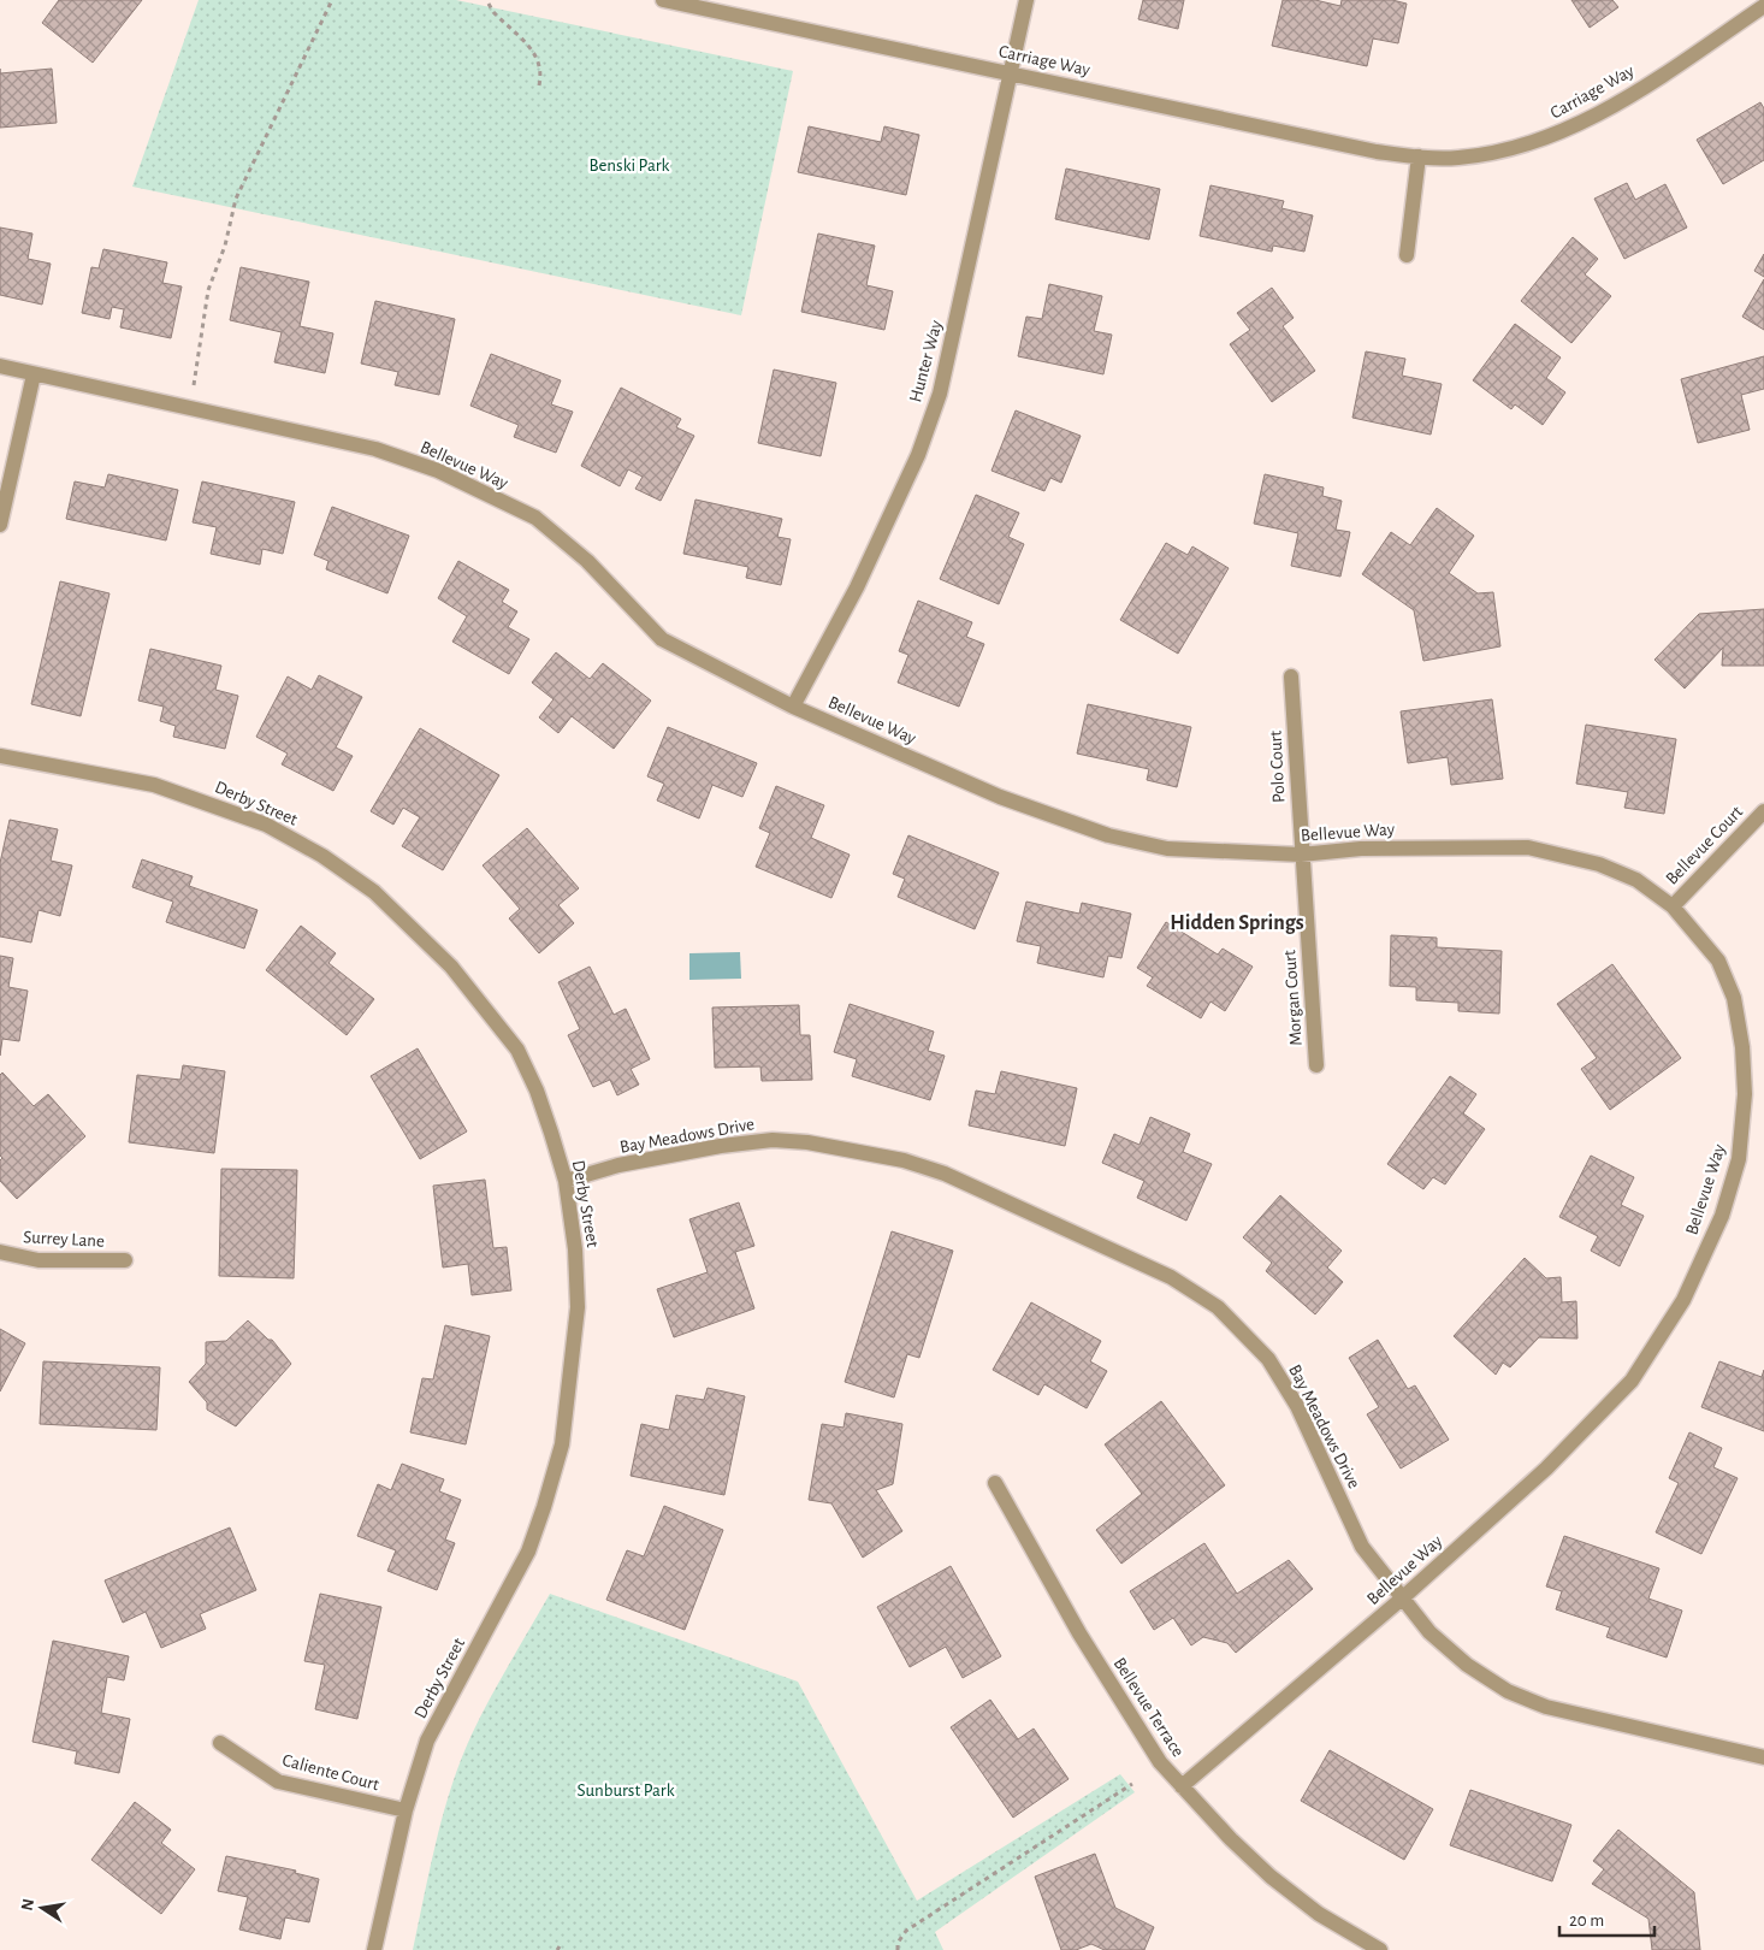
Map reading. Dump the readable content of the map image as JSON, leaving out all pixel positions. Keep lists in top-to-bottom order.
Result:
{
  "streets": {
    "street": [
      "Carriage Way",
      "Hunter Way",
      "Bellevue Way",
      "Polo Court",
      "Derby Street",
      "Bellevue Court",
      "Morgan Court",
      "Bay Meadows Drive",
      "Surrey Lane",
      "Bellevue Terrace",
      "Caliente Court"
    ]
  },
  "crossings": [
    ["Carriage Way", "Hunter Way"],
    ["Hunter Way", "Bellevue Way"],
    ["Bellevue Way", "Polo Court"],
    ["Bellevue Way", "Bellevue Court"],
    ["Bellevue Way", "Morgan Court"],
    ["Bellevue Way", "Bay Meadows Drive"],
    ["Bellevue Way", "Bellevue Terrace"],
    ["Polo Court", "Morgan Court"],
    ["Derby Street", "Bay Meadows Drive"],
    ["Derby Street", "Caliente Court"]
  ],
  "districts": ["Hidden Springs"],
  "parks": ["Benski Park", "Sunburst Park"],
  "scale_bar": "20 m",
  "north": "left"
}
